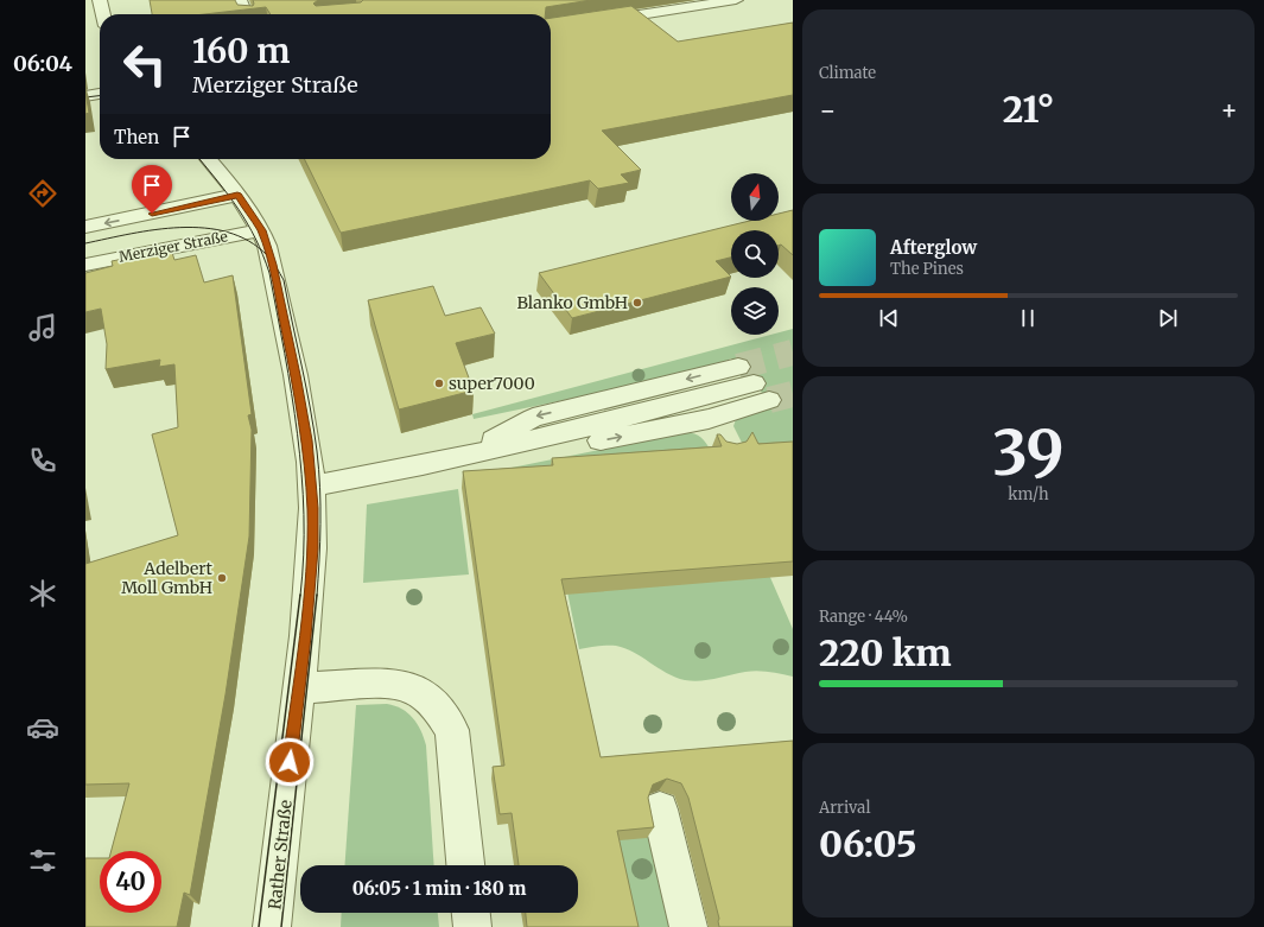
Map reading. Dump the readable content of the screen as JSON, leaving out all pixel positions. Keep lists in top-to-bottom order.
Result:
{
  "streets": {
    "street": ["Merziger Straße", "Rather Straße"]
  },
  "crossings": [
    ["Merziger Straße", "Rather Straße"]
  ],
  "places": ["Blanko GmbH", "super7000", "Adelbert Moll GmbH"],
  "north": "top",
  "page": {
    "tabs": "06:04",
    "tile": [
      "Climate",
      ["39", "km/h"],
      ["Range · 44%", "220 km"],
      ["Arrival", "06:05"]
    ],
    "turn": ["160 m", "Merziger Straße"],
    "heat": ["−", "21°", "+"],
    "then": "Then",
    "song": ["Afterglow", "The Pines"],
    "limit": "40",
    "trip": "06:05 · 1 min · 180 m"
  }
}
